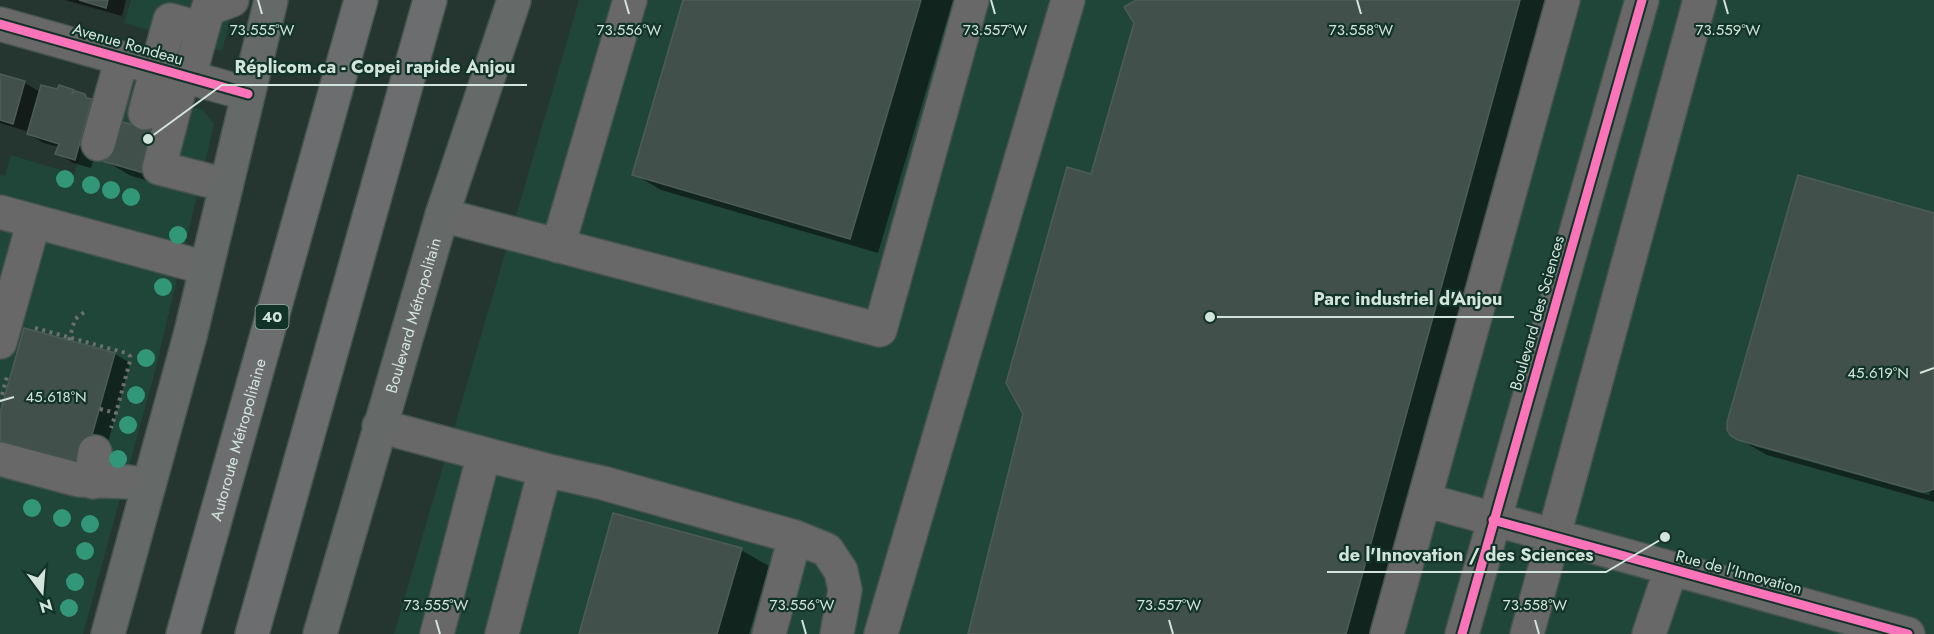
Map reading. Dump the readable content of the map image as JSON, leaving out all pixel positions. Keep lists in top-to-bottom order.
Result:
{
  "streets": {
    "highway": ["40", "Autoroute Métropolitaine"],
    "main road": ["Boulevard Métropolitain"],
    "street": ["Avenue Rondeau", "Boulevard des Sciences", "Rue de l'Innovation"]
  },
  "crossings": [
    ["Boulevard des Sciences", "Rue de l'Innovation"]
  ],
  "places": ["Réplicom.ca - Copei rapide Anjou", "Parc industriel d'Anjou", "de l'Innovation / des Sciences"],
  "north": "bottom",
  "coordinates": [
    "73.555°W",
    "73.556°W",
    "73.557°W",
    "73.558°W",
    "73.559°W",
    "45.619°N",
    "45.618°N"
  ]
}
